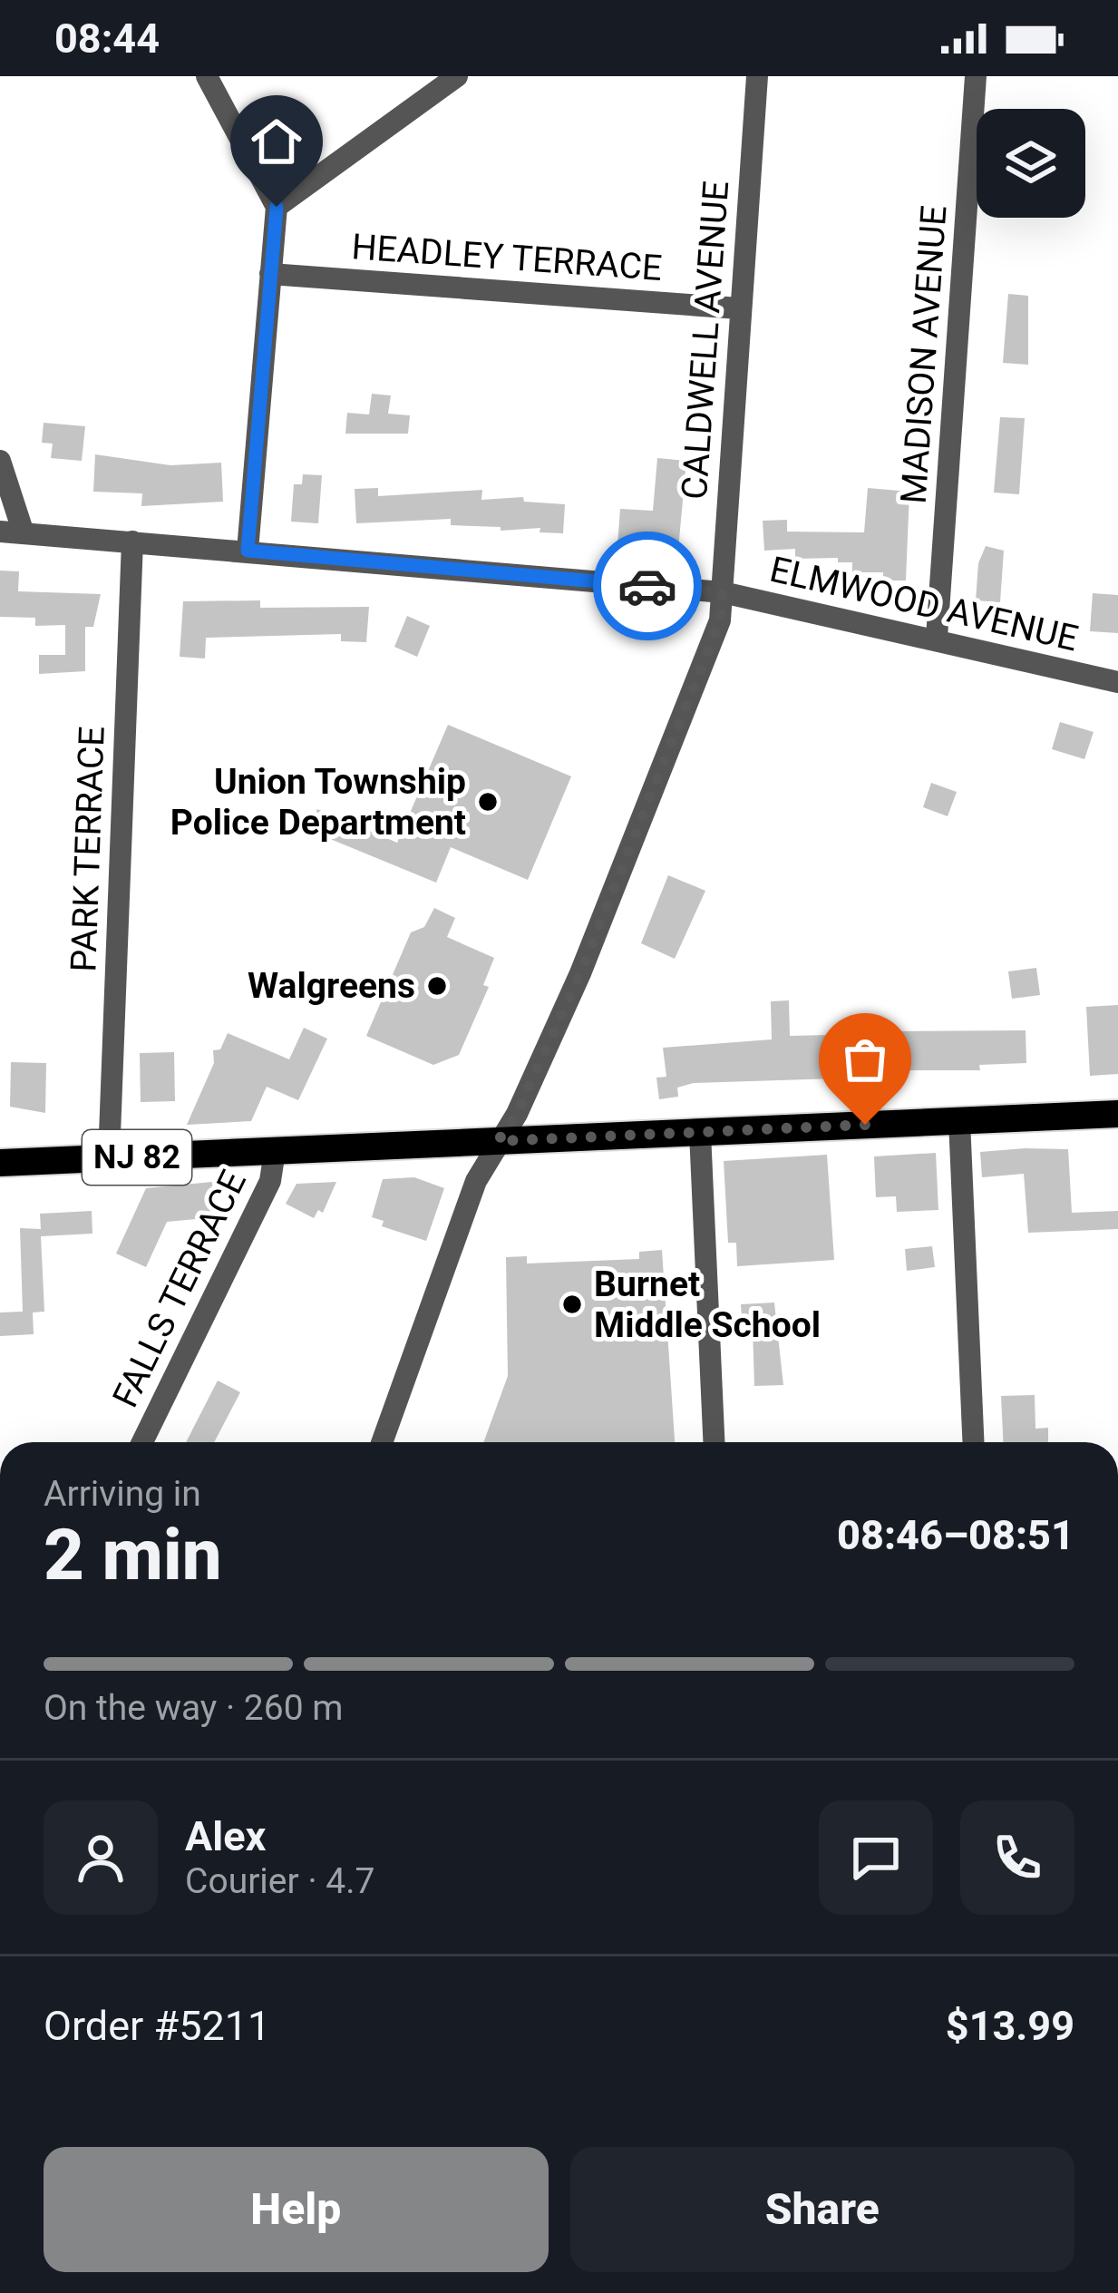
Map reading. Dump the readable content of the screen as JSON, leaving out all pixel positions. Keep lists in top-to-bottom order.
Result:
{
  "streets": {
    "main road": ["NJ 82"],
    "street": [
      "HEADLEY TERRACE",
      "CALDWELL AVENUE",
      "MADISON AVENUE",
      "ELMWOOD AVENUE",
      "PARK TERRACE",
      "FALLS TERRACE"
    ]
  },
  "crossings": [
    ["HEADLEY TERRACE", "CALDWELL AVENUE"],
    ["CALDWELL AVENUE", "ELMWOOD AVENUE"],
    ["CALDWELL AVENUE", "NJ 82"],
    ["MADISON AVENUE", "ELMWOOD AVENUE"],
    ["ELMWOOD AVENUE", "PARK TERRACE"],
    ["PARK TERRACE", "NJ 82"],
    ["NJ 82", "FALLS TERRACE"]
  ],
  "places": ["Union Township Police Department", "Walgreens", "Burnet Middle School"],
  "page": {
    "status": "08:44",
    "heading": ["2 min", "Arriving in", "08:46–08:51"],
    "panel": [
      "Alex",
      "Courier · 4.7",
      "Order #5211",
      "$13.99"
    ],
    "bar": "On the way · 260 m",
    "buttons": ["Help", "Share"]
  }
}
